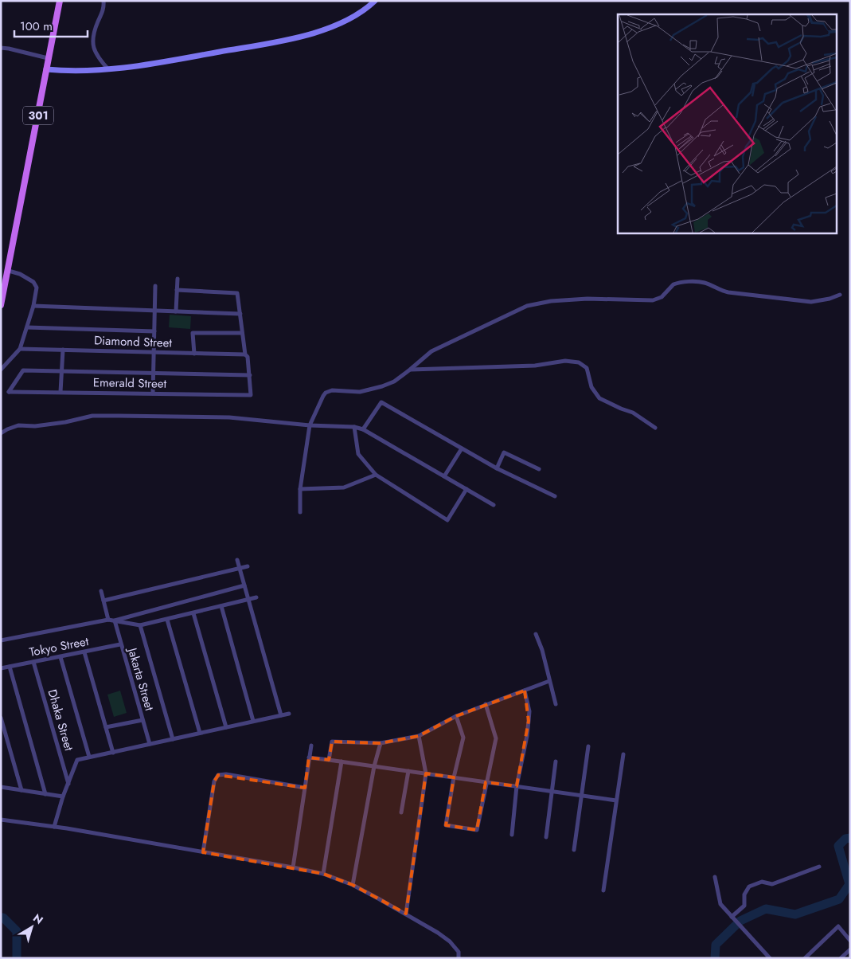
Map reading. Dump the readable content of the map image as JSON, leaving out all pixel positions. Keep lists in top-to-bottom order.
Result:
{
  "streets": {
    "main road": ["301"],
    "street": [
      "Diamond Street",
      "Emerald Street",
      "Tokyo Street",
      "Jakarta Street",
      "Dhaka Street"
    ]
  },
  "crossings": [
    ["Tokyo Street", "Jakarta Street"],
    ["Tokyo Street", "Dhaka Street"]
  ],
  "scale_bar": "100 m",
  "north": "top right"
}
